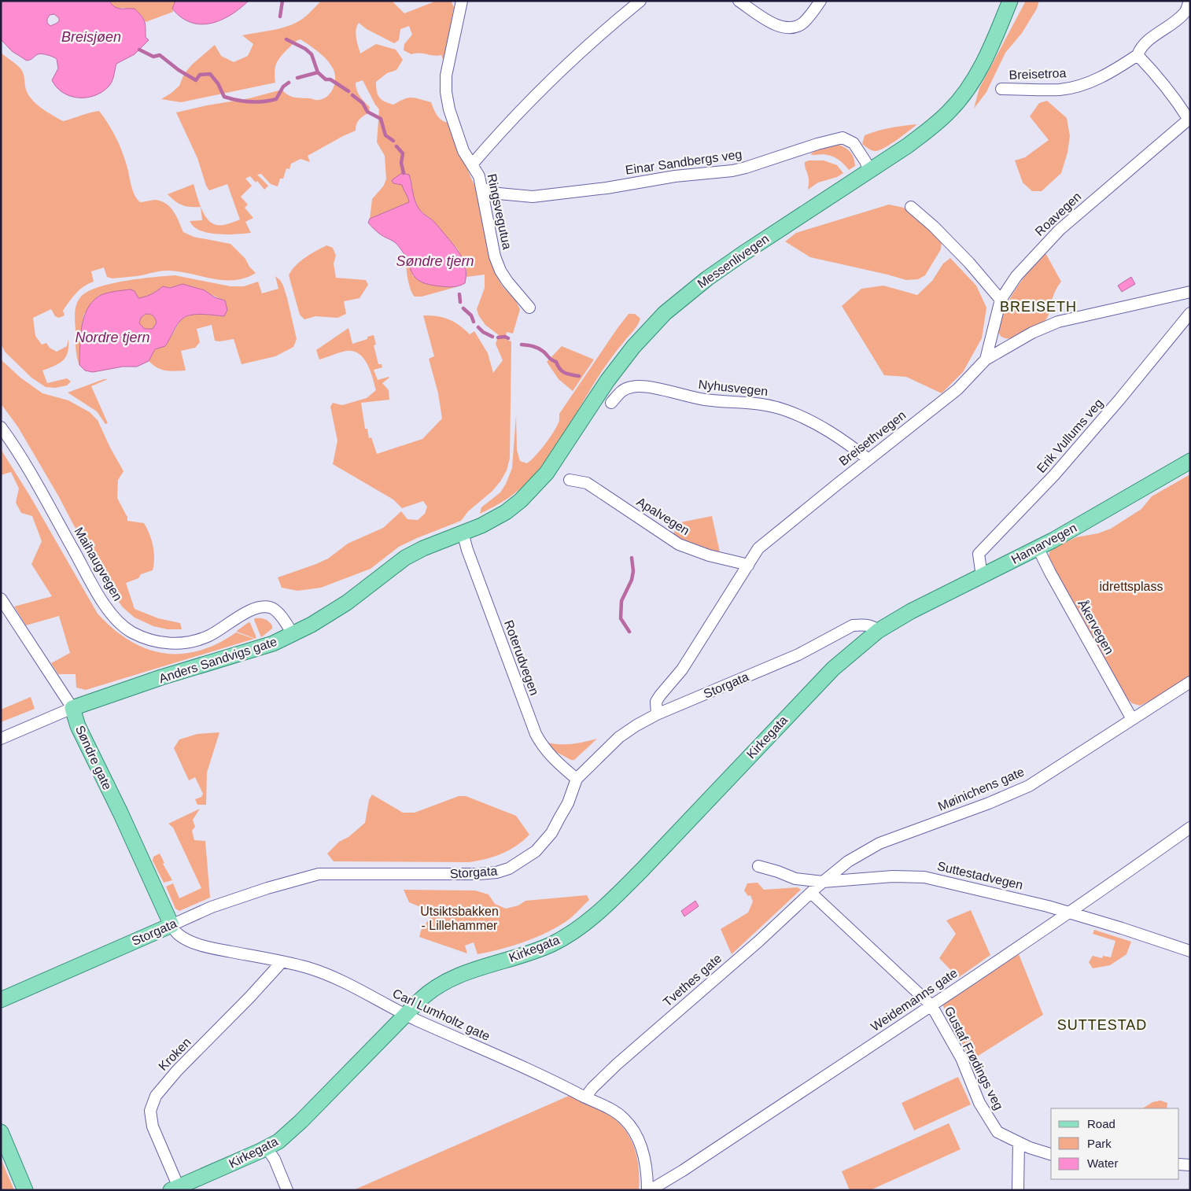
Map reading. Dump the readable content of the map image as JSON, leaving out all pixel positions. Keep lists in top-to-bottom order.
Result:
{
  "streets": {
    "main road": [
      "Messenlivegen",
      "Hamarvegen",
      "Anders Sandvigs gate",
      "Storgata",
      "Kirkegata",
      "Søndre gate"
    ],
    "street": [
      "Breisetroa",
      "Einar Sandbergs veg",
      "Ringsvegutua",
      "Roavegen",
      "Nyhusvegen",
      "Erik Vullums veg",
      "Breisethvegen",
      "Apalvegen",
      "Maihaugvegen",
      "Åkervegen",
      "Roterudvegen",
      "Møinichens gate",
      "Suttestadvegen",
      "Tvethes gate",
      "Weidemanns gate",
      "Carl Lumholtz gate",
      "Kroken",
      "Gustaf Frødings veg"
    ]
  },
  "crossings": [
    ["Einar Sandbergs veg", "Ringsvegutua"],
    ["Einar Sandbergs veg", "Messenlivegen"],
    ["Roavegen", "Breisethvegen"],
    ["Messenlivegen", "Roterudvegen"],
    ["Messenlivegen", "Anders Sandvigs gate"],
    ["Nyhusvegen", "Breisethvegen"],
    ["Erik Vullums veg", "Hamarvegen"],
    ["Breisethvegen", "Apalvegen"],
    ["Breisethvegen", "Storgata"],
    ["Hamarvegen", "Åkervegen"],
    ["Hamarvegen", "Kirkegata"],
    ["Maihaugvegen", "Anders Sandvigs gate"],
    ["Åkervegen", "Møinichens gate"],
    ["Roterudvegen", "Anders Sandvigs gate"],
    ["Roterudvegen", "Storgata"],
    ["Anders Sandvigs gate", "Søndre gate"],
    ["Storgata", "Kirkegata"],
    ["Storgata", "Søndre gate"],
    ["Storgata", "Carl Lumholtz gate"],
    ["Kirkegata", "Carl Lumholtz gate"],
    ["Kirkegata", "Kroken"],
    ["Søndre gate", "Carl Lumholtz gate"],
    ["Møinichens gate", "Suttestadvegen"],
    ["Møinichens gate", "Tvethes gate"],
    ["Møinichens gate", "Gustaf Frødings veg"],
    ["Suttestadvegen", "Tvethes gate"],
    ["Suttestadvegen", "Weidemanns gate"],
    ["Suttestadvegen", "Gustaf Frødings veg"],
    ["Tvethes gate", "Carl Lumholtz gate"],
    ["Tvethes gate", "Gustaf Frødings veg"],
    ["Weidemanns gate", "Carl Lumholtz gate"],
    ["Weidemanns gate", "Gustaf Frødings veg"],
    ["Carl Lumholtz gate", "Kroken"]
  ],
  "districts": ["BREISETH", "SUTTESTAD"],
  "water": ["Breisjøen", "Søndre tjern", "Nordre tjern"],
  "parks": ["idrettsplass", "Utsiktsbakken - Lillehammer"],
  "legend": ["Road", "Park", "Water"]
}
